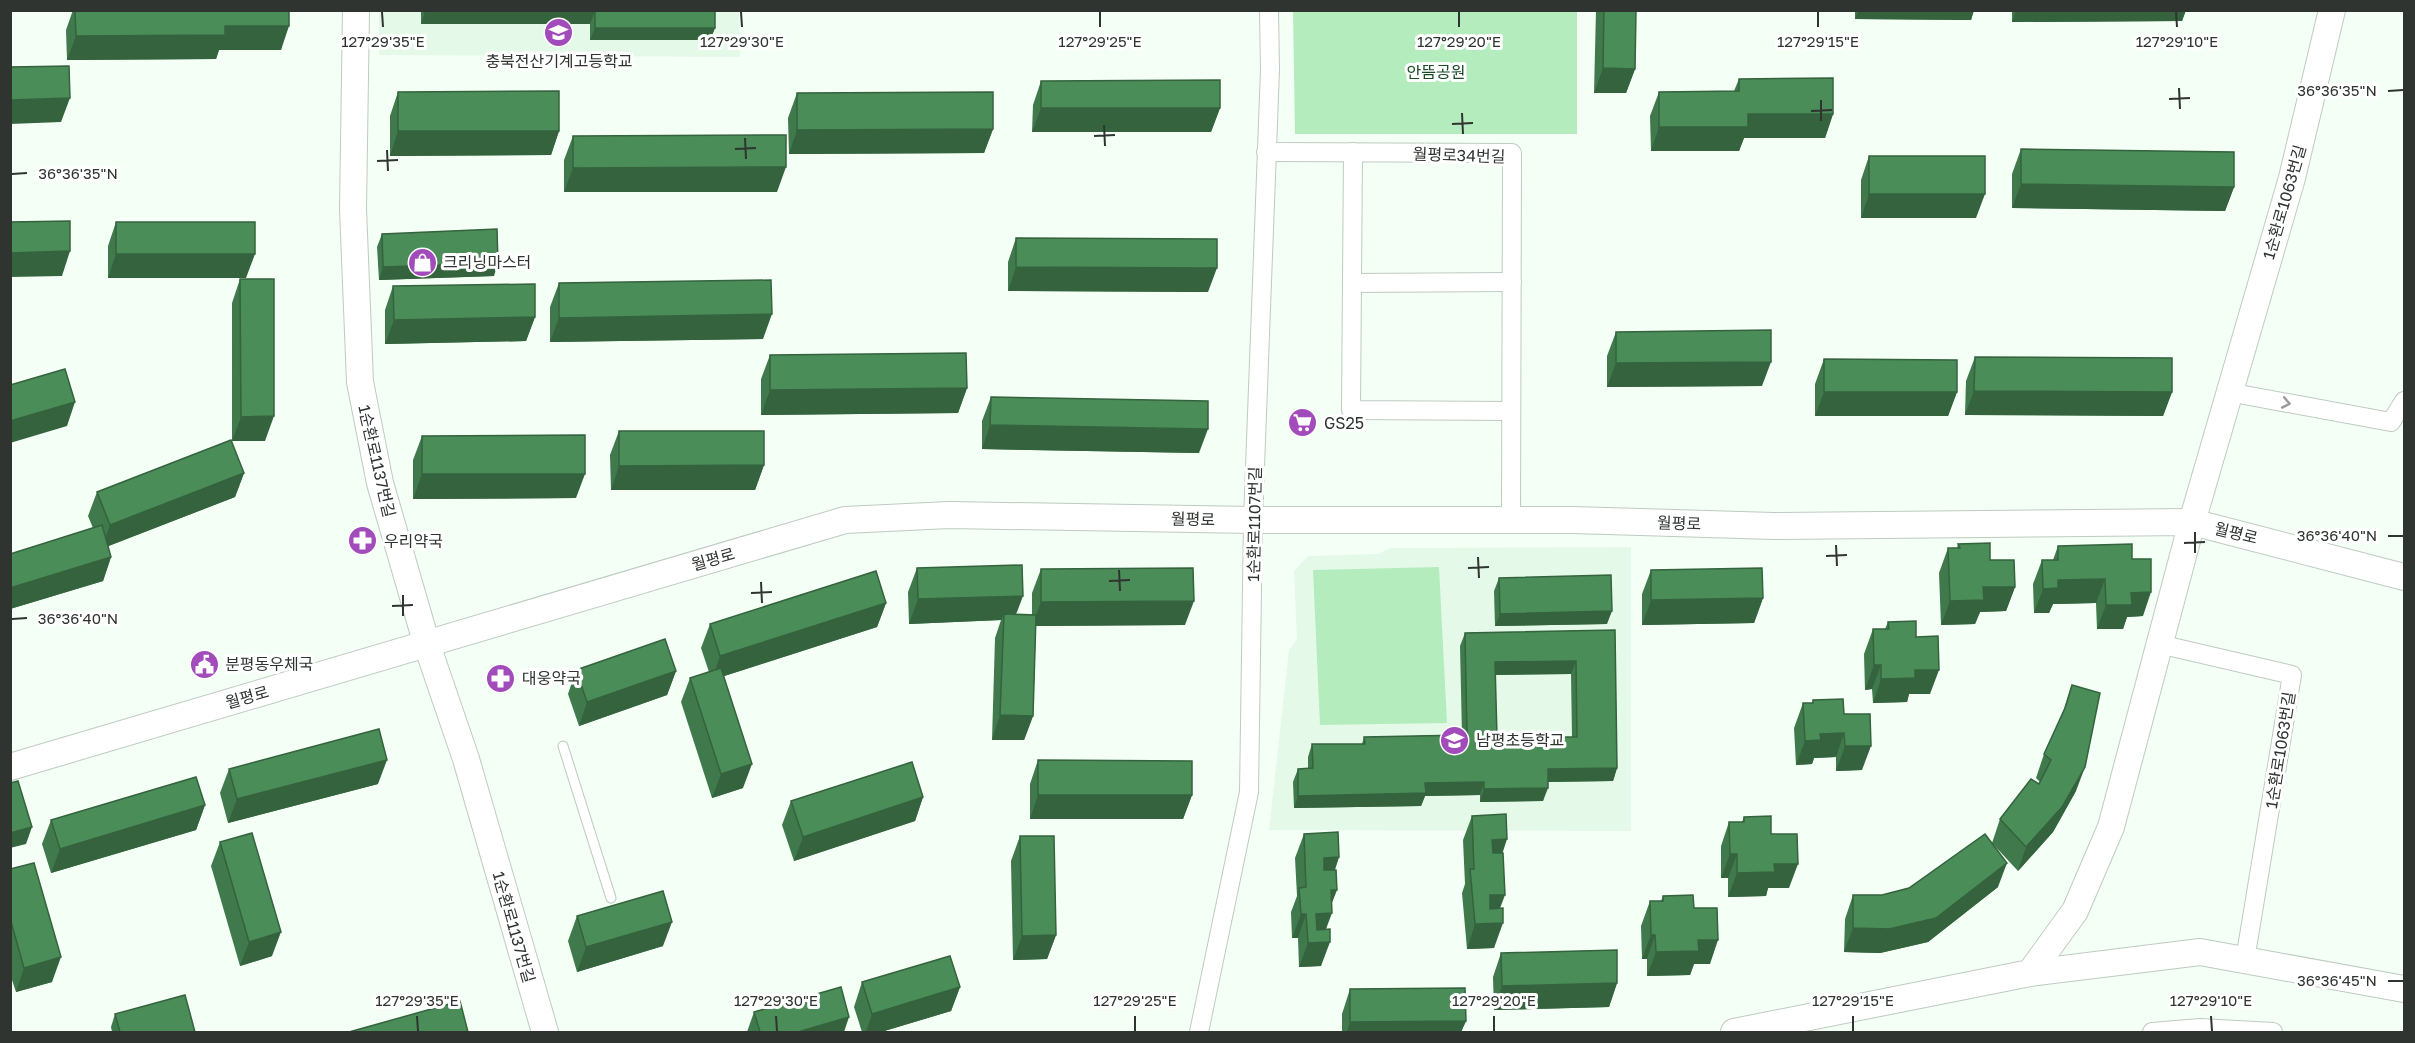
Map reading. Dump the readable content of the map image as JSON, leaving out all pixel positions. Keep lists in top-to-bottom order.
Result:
{
  "streets": {
    "street": [
      "월평로34번길",
      "1순환로1063번길",
      "1순환로1137번길",
      "월평로",
      "1순환로1107번길"
    ]
  },
  "crossings": [
    ["월평로34번길", "월평로"],
    ["월평로34번길", "1순환로1107번길"],
    ["1순환로1063번길", "월평로"],
    ["1순환로1137번길", "월평로"],
    ["월평로", "1순환로1107번길"]
  ],
  "parks": ["안뜸공원"],
  "places": {
    "school or university": ["충북전산기계고등학교", "남평초등학교"],
    "shop": ["크리닝마스터"],
    "supermarket": ["GS25"],
    "pharmacy": ["우리약국", "대웅약국"],
    "public building": ["분평동우체국"]
  },
  "coordinates": [
    "127°29'35\"E",
    "127°29'30\"E",
    "127°29'25\"E",
    "127°29'20\"E",
    "127°29'15\"E",
    "127°29'10\"E",
    "36°36'35\"N",
    "36°36'40\"N",
    "36°36'45\"N"
  ]
}
